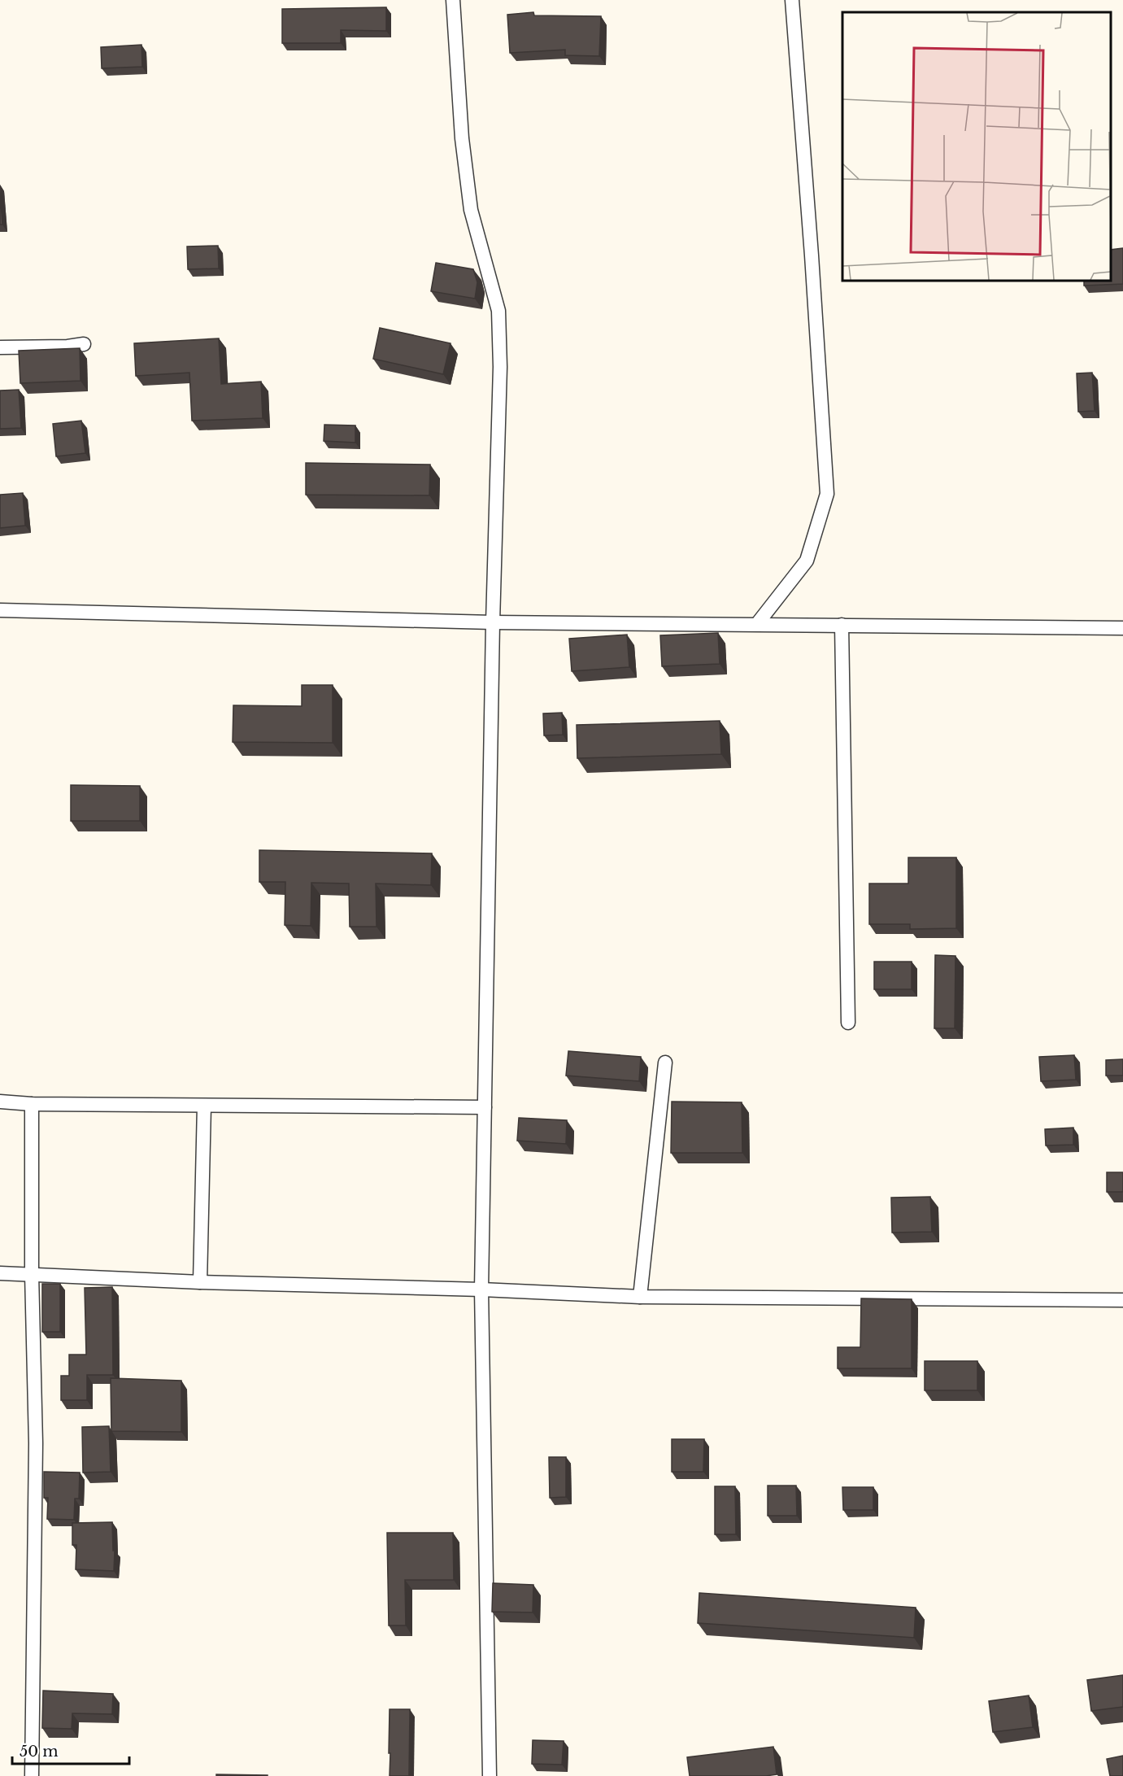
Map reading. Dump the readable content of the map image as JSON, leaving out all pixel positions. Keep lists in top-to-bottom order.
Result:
{
  "scale_bar": "50 m"
}
